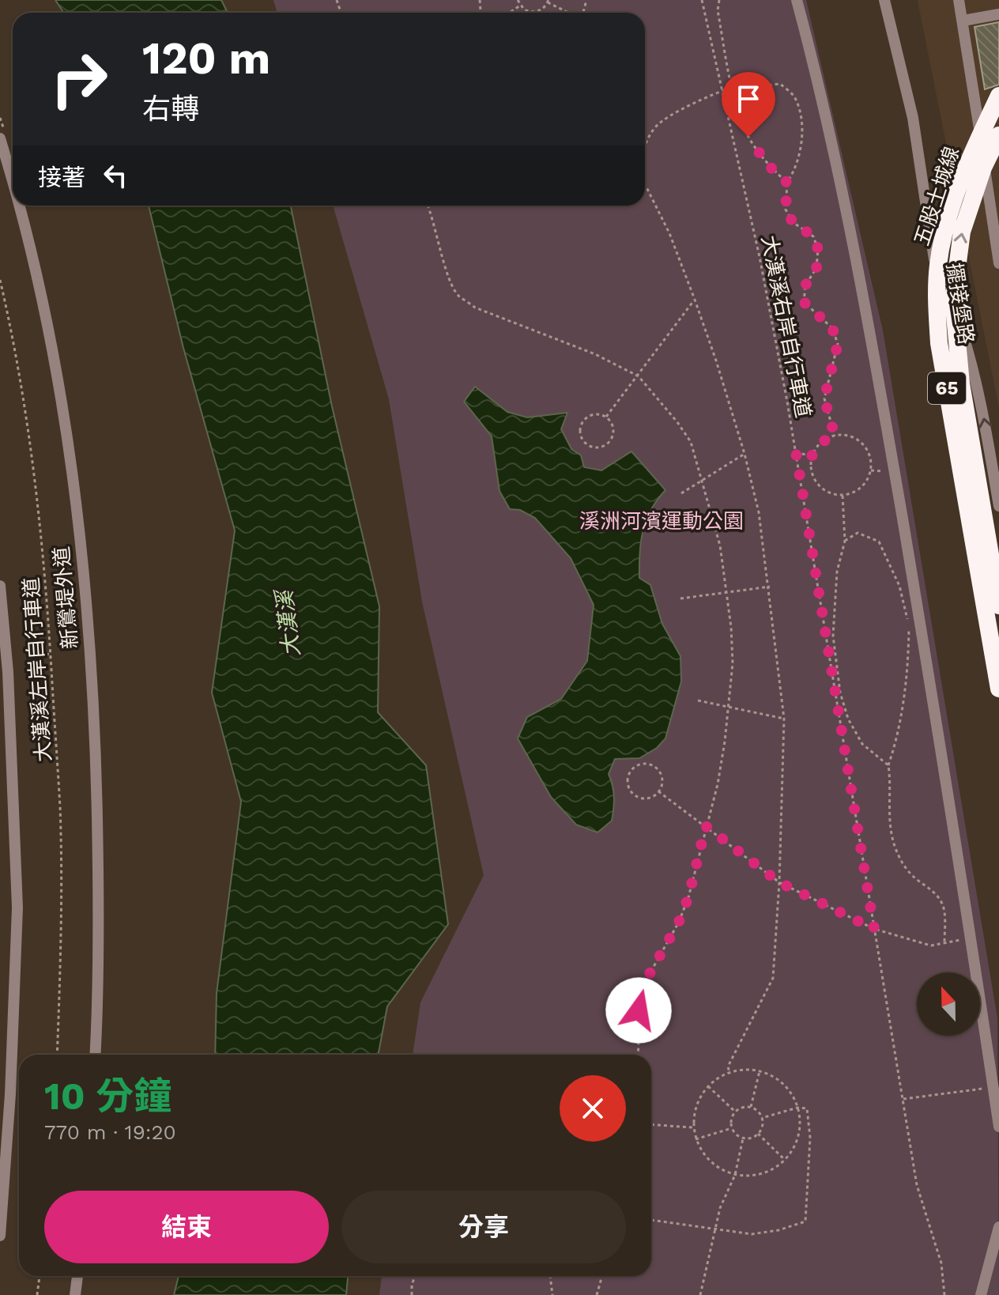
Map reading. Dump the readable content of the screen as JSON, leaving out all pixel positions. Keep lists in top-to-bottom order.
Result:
{
  "streets": {
    "highway": ["五股土城線", "65"],
    "street": ["擺接堡路", "新鶯堤外道"],
    "path": ["大漢溪右岸自行車道", "大漢溪左岸自行車道"]
  },
  "water": ["大漢溪"],
  "parks": ["溪洲河濱運動公園"],
  "north": "top",
  "page": {
    "turn": ["120 m", "右轉"],
    "then": "接著",
    "heading": ["10 分鐘", "770 m · 19:20"],
    "buttons": ["結束", "分享"]
  }
}
